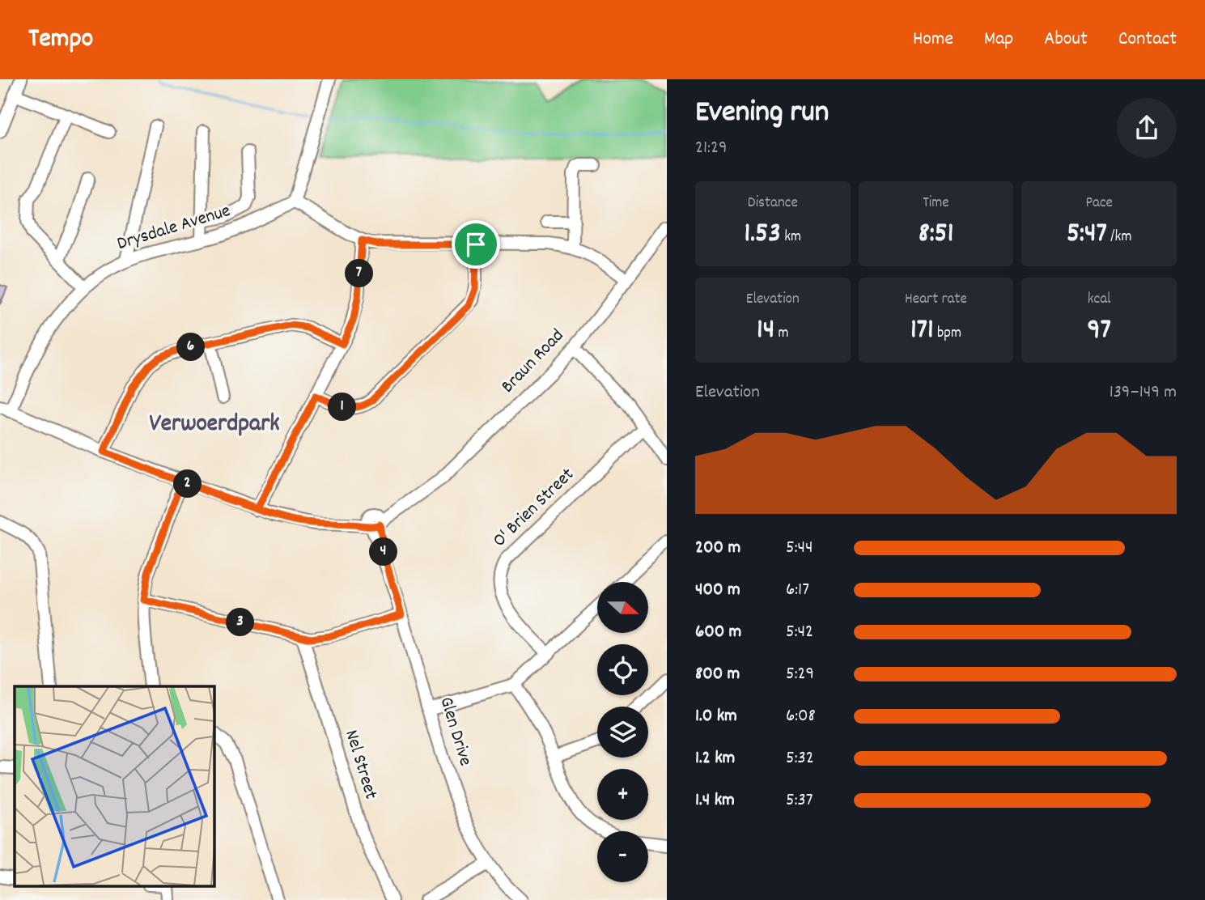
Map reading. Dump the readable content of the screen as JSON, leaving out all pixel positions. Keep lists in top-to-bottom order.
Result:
{
  "streets": {
    "street": [
      "Drysdale Avenue",
      "Braun Road",
      "O' Brien Street",
      "Glen Drive",
      "Nel Street"
    ]
  },
  "crossings": [
    ["Drysdale Avenue", "Braun Road"],
    ["Braun Road", "Glen Drive"]
  ],
  "districts": ["Verwoerdpark"],
  "north": "right",
  "page": {
    "header": "Tempo",
    "nav": [
      "Home",
      "Map",
      "About",
      "Contact"
    ],
    "heading": ["Evening run", "21:29"],
    "stats": [
      ["Distance", "1.53 km"],
      ["Time", "8:51"],
      ["Pace", "5:47 /km"],
      ["Elevation", "14 m"],
      ["Heart rate", "171 bpm"],
      ["kcal", "97"]
    ],
    "pins": [
      "7",
      "6",
      "1",
      "2",
      "4",
      "3"
    ],
    "chart": ["Elevation", "139–149 m"],
    "list": [
      {
        "name": "200 m",
        "note": "5:44"
      },
      {
        "name": "400 m",
        "note": "6:17"
      },
      {
        "name": "600 m",
        "note": "5:42"
      },
      {
        "name": "800 m",
        "note": "5:29"
      },
      {
        "name": "1.0 km",
        "note": "6:08"
      },
      {
        "name": "1.2 km",
        "note": "5:32"
      },
      {
        "name": "1.4 km",
        "note": "5:37"
      }
    ],
    "map_buttons": ["+", "−"]
  }
}
